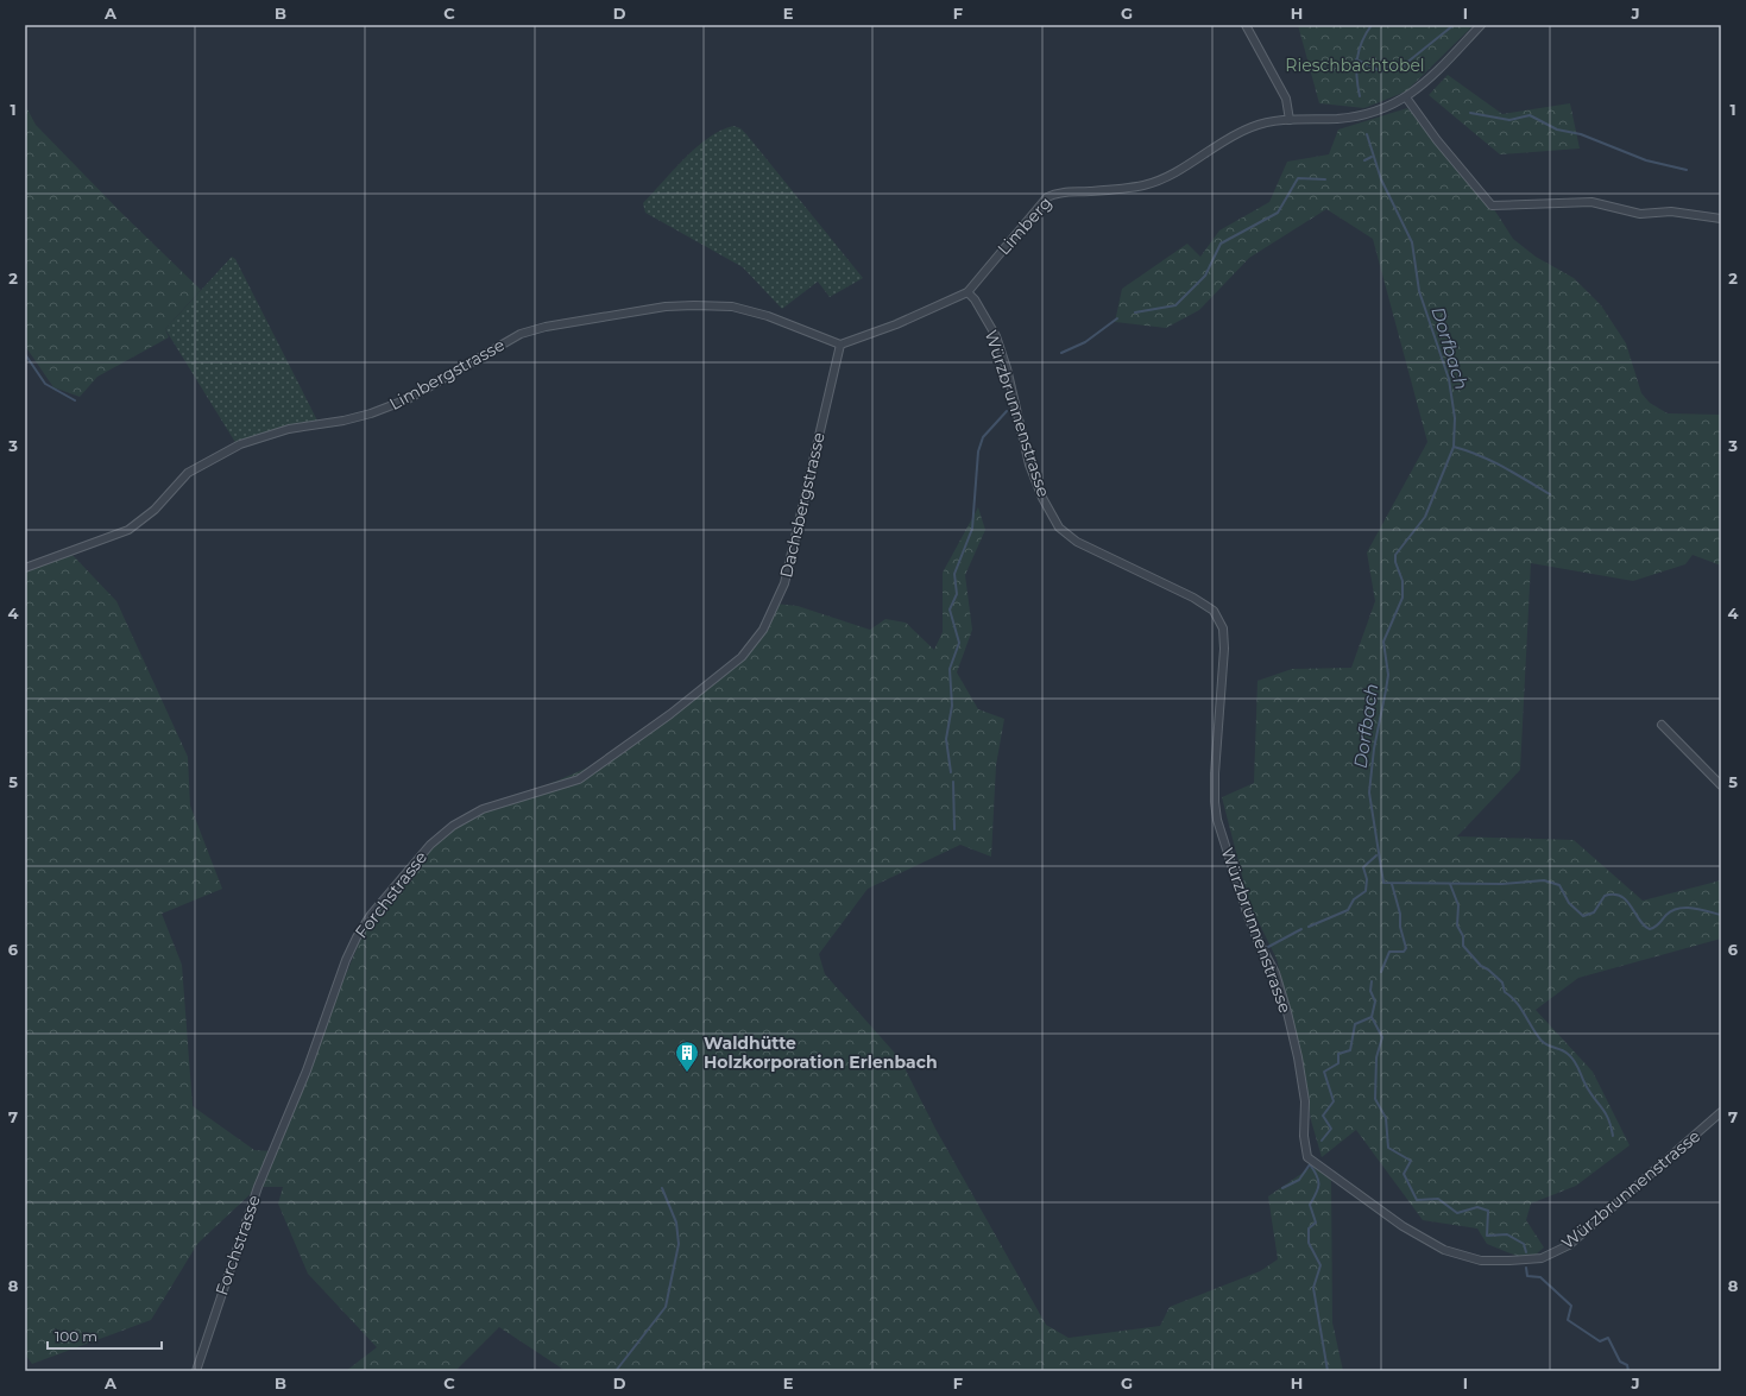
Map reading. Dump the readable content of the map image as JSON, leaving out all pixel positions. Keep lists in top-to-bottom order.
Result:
{
  "streets": {
    "street": [
      "Limberg",
      "Limbergstrasse",
      "Würzbrunnenstrasse",
      "Dachsbergstrasse",
      "Forchstrasse"
    ]
  },
  "crossings": [
    ["Limberg", "Limbergstrasse"],
    ["Limberg", "Würzbrunnenstrasse"],
    ["Limberg", "Dachsbergstrasse"],
    ["Limbergstrasse", "Dachsbergstrasse"],
    ["Dachsbergstrasse", "Forchstrasse"]
  ],
  "water": ["Dorfbach"],
  "parks": ["Rieschbachtobel"],
  "places": {
    "building": ["Waldhütte Holzkorporation Erlenbach"]
  },
  "scale_bar": "100 m",
  "grid": {
    "columns": [
      "A",
      "B",
      "C",
      "D",
      "E",
      "F",
      "G",
      "H",
      "I",
      "J"
    ],
    "rows": [
      "1",
      "2",
      "3",
      "4",
      "5",
      "6",
      "7",
      "8"
    ]
  }
}
